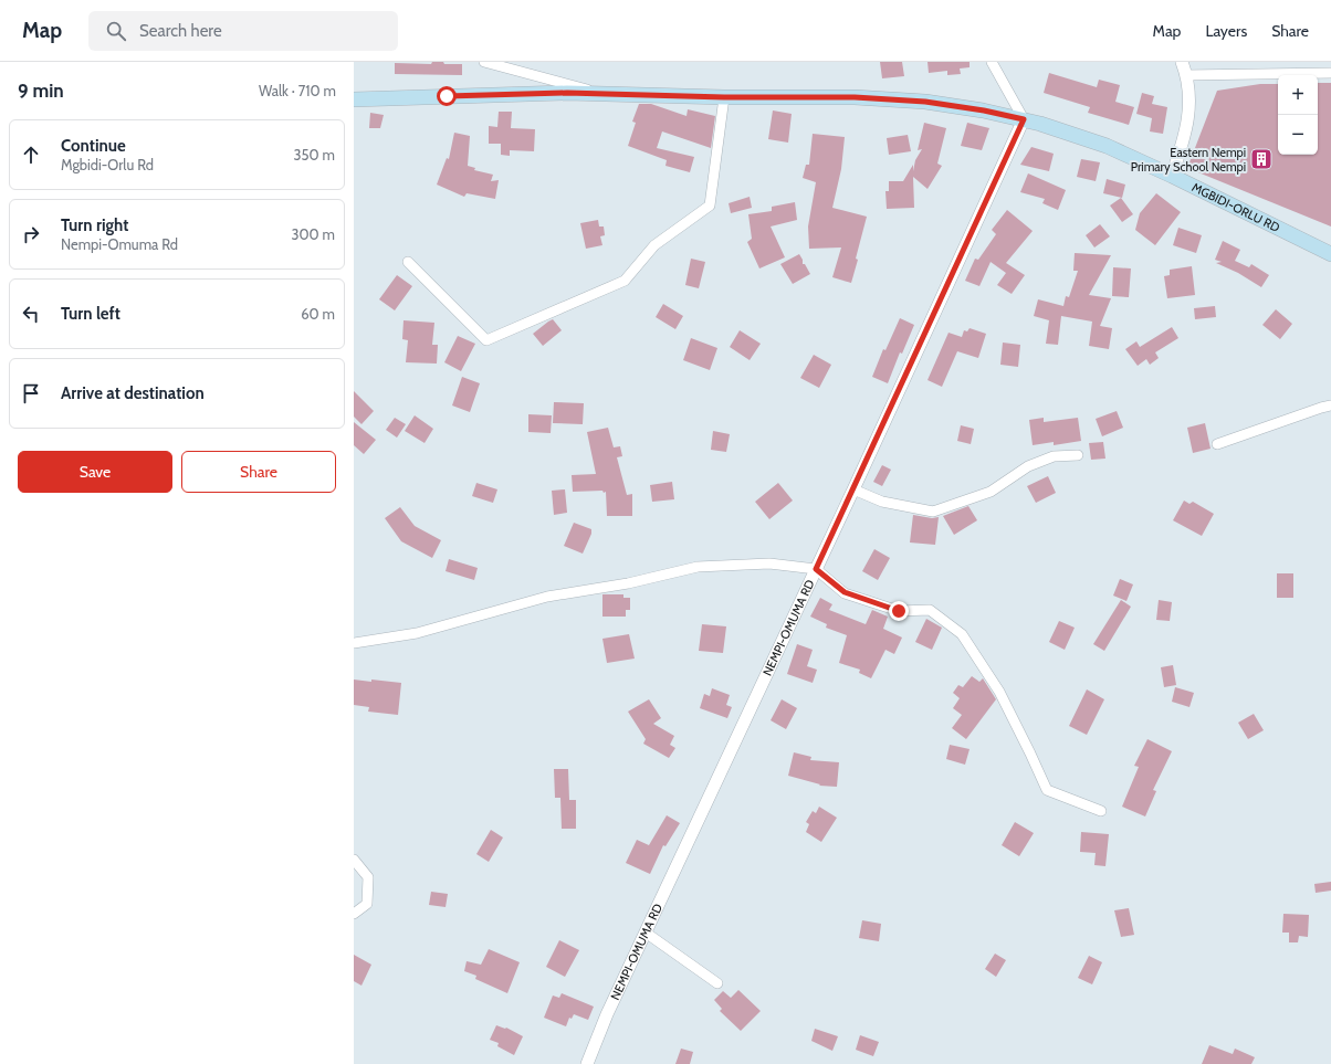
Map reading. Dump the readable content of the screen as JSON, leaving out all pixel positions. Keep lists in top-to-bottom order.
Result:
{
  "streets": {
    "main road": ["MGBIDI-ORLU RD"],
    "street": ["NEMPI-OMUMA RD"]
  },
  "crossings": [
    ["MGBIDI-ORLU RD", "NEMPI-OMUMA RD"]
  ],
  "places": {
    "building": ["Eastern Nempi Primary School Nempi"]
  },
  "page": {
    "header": "Map",
    "search": "Search here",
    "nav": ["Map", "Layers", "Share"],
    "heading": ["9 min", "Walk · 710 m"],
    "map_buttons": ["+", "−"],
    "list": [
      ["Continue", "Mgbidi-Orlu Rd", "350 m"],
      ["Turn right", "Nempi-Omuma Rd", "300 m"],
      ["Turn left", "60 m"],
      "Arrive at destination"
    ],
    "buttons": ["Save", "Share"]
  }
}
